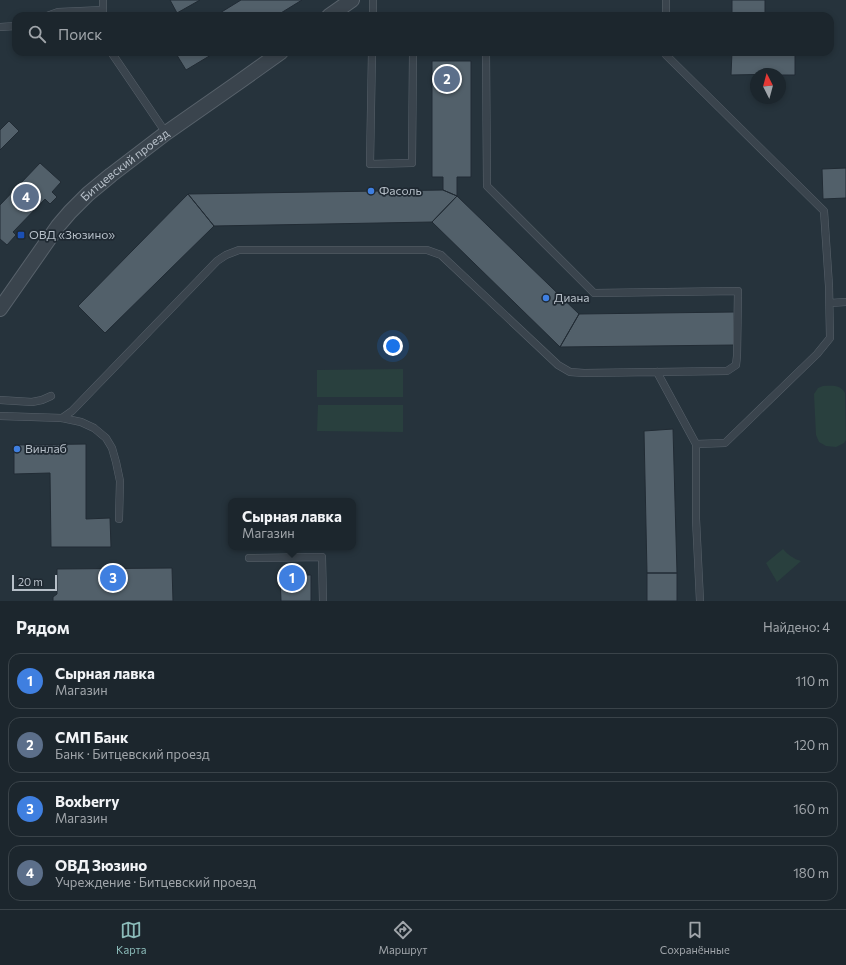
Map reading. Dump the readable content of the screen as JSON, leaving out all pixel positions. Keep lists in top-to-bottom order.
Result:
{
  "streets": {
    "street": ["Битцевский проезд"]
  },
  "places": {
    "other": ["Фасоль", "Диана", "Винлаб"],
    "transit": ["ОВД «Зюзино»"]
  },
  "scale_bar": "20 m",
  "north": "top",
  "page": {
    "search": "Поиск",
    "pins": [
      "2",
      "4",
      "1",
      "3"
    ],
    "popup": ["Сырная лавка", "Магазин"],
    "scale": "20 m",
    "heading": ["Рядом", "Найдено: 4"],
    "list": [
      {
        "mark": "1",
        "name": "Сырная лавка",
        "note": "Магазин",
        "value": "110 m"
      },
      {
        "mark": "2",
        "name": "СМП Банк",
        "note": "Банк · Битцевский проезд",
        "value": "120 m"
      },
      {
        "mark": "3",
        "name": "Boxberry",
        "note": "Магазин",
        "value": "160 m"
      },
      {
        "mark": "4",
        "name": "ОВД Зюзино",
        "note": "Учреждение · Битцевский проезд",
        "value": "180 m"
      }
    ],
    "nav": ["Карта", "Маршрут", "Сохранённые"]
  }
}
